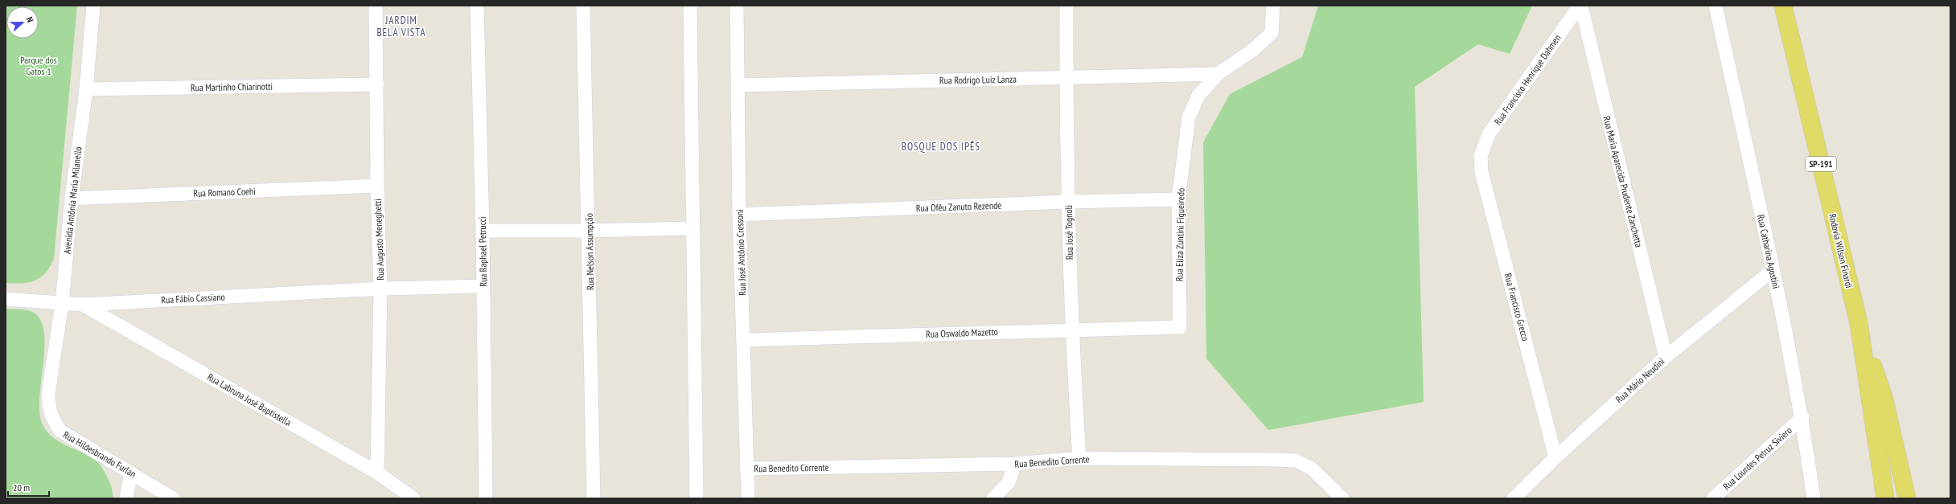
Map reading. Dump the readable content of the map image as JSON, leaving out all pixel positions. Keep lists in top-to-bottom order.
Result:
{
  "streets": {
    "main road": ["SP-191", "Rodovia Wilson Finardi"],
    "street": [
      "Rua Rodrigo Luiz Lanza",
      "Rua Francisco Henrique Dahmen",
      "Rua Martinho Chiarinotti",
      "Rua Maria Aparecida Prudente Zanchetta",
      "Rua Romano Coehi",
      "Avenida Antônia Maria Milanello",
      "Rua Ofêu Zanuto Rezende",
      "Rua José Tognoli",
      "Rua Eliza Zuntini Figueiredo",
      "Rua Augusto Meneghetti",
      "Rua Raphael Petrucci",
      "Rua Nelson Assumpção",
      "Rua Catharina Agostini",
      "Rua José Antônio Cressoni",
      "Rua Fábio Cassiano",
      "Rua Francisco Grecco",
      "Rua Oswaldo Mazetto",
      "Rua Mário Neudini",
      "Rua Labruna José Baptistella",
      "Rua Hildesbrando Furlan",
      "Rua Lourdes Petruz Siviero",
      "Rua Benedito Corrente"
    ]
  },
  "crossings": [
    ["Rua Rodrigo Luiz Lanza", "Rua José Tognoli"],
    ["Rua Rodrigo Luiz Lanza", "Rua Eliza Zuntini Figueiredo"],
    ["Rua Rodrigo Luiz Lanza", "Rua José Antônio Cressoni"],
    ["Rua Francisco Henrique Dahmen", "Rua Maria Aparecida Prudente Zanchetta"],
    ["Rua Francisco Henrique Dahmen", "Rua Francisco Grecco"],
    ["Rua Martinho Chiarinotti", "Avenida Antônia Maria Milanello"],
    ["Rua Martinho Chiarinotti", "Rua Augusto Meneghetti"],
    ["Rua Maria Aparecida Prudente Zanchetta", "Rua Mário Neudini"],
    ["Rua Romano Coehi", "Avenida Antônia Maria Milanello"],
    ["Rua Romano Coehi", "Rua Augusto Meneghetti"],
    ["Avenida Antônia Maria Milanello", "Rua Fábio Cassiano"],
    ["Avenida Antônia Maria Milanello", "Rua Hildesbrando Furlan"],
    ["Rua Ofêu Zanuto Rezende", "Rua José Tognoli"],
    ["Rua Ofêu Zanuto Rezende", "Rua Eliza Zuntini Figueiredo"],
    ["Rua Ofêu Zanuto Rezende", "Rua José Antônio Cressoni"],
    ["Rua José Tognoli", "Rua Oswaldo Mazetto"],
    ["Rua José Tognoli", "Rua Benedito Corrente"],
    ["Rua Eliza Zuntini Figueiredo", "Rua Oswaldo Mazetto"],
    ["Rua Augusto Meneghetti", "Rua Fábio Cassiano"],
    ["Rua Augusto Meneghetti", "Rua Labruna José Baptistella"],
    ["Rua Raphael Petrucci", "Rua Fábio Cassiano"],
    ["Rua Catharina Agostini", "Rua Mário Neudini"],
    ["Rua Catharina Agostini", "Rua Lourdes Petruz Siviero"],
    ["Rua José Antônio Cressoni", "Rua Oswaldo Mazetto"],
    ["Rua José Antônio Cressoni", "Rua Benedito Corrente"],
    ["Rua Fábio Cassiano", "Rua Labruna José Baptistella"],
    ["Rua Francisco Grecco", "Rua Mário Neudini"]
  ],
  "districts": ["JARDIM BELA VISTA", "BOSQUE DOS IPÊS"],
  "parks": ["Parque dos Gatos 1"],
  "scale_bar": "20 m",
  "north": "right"
}
